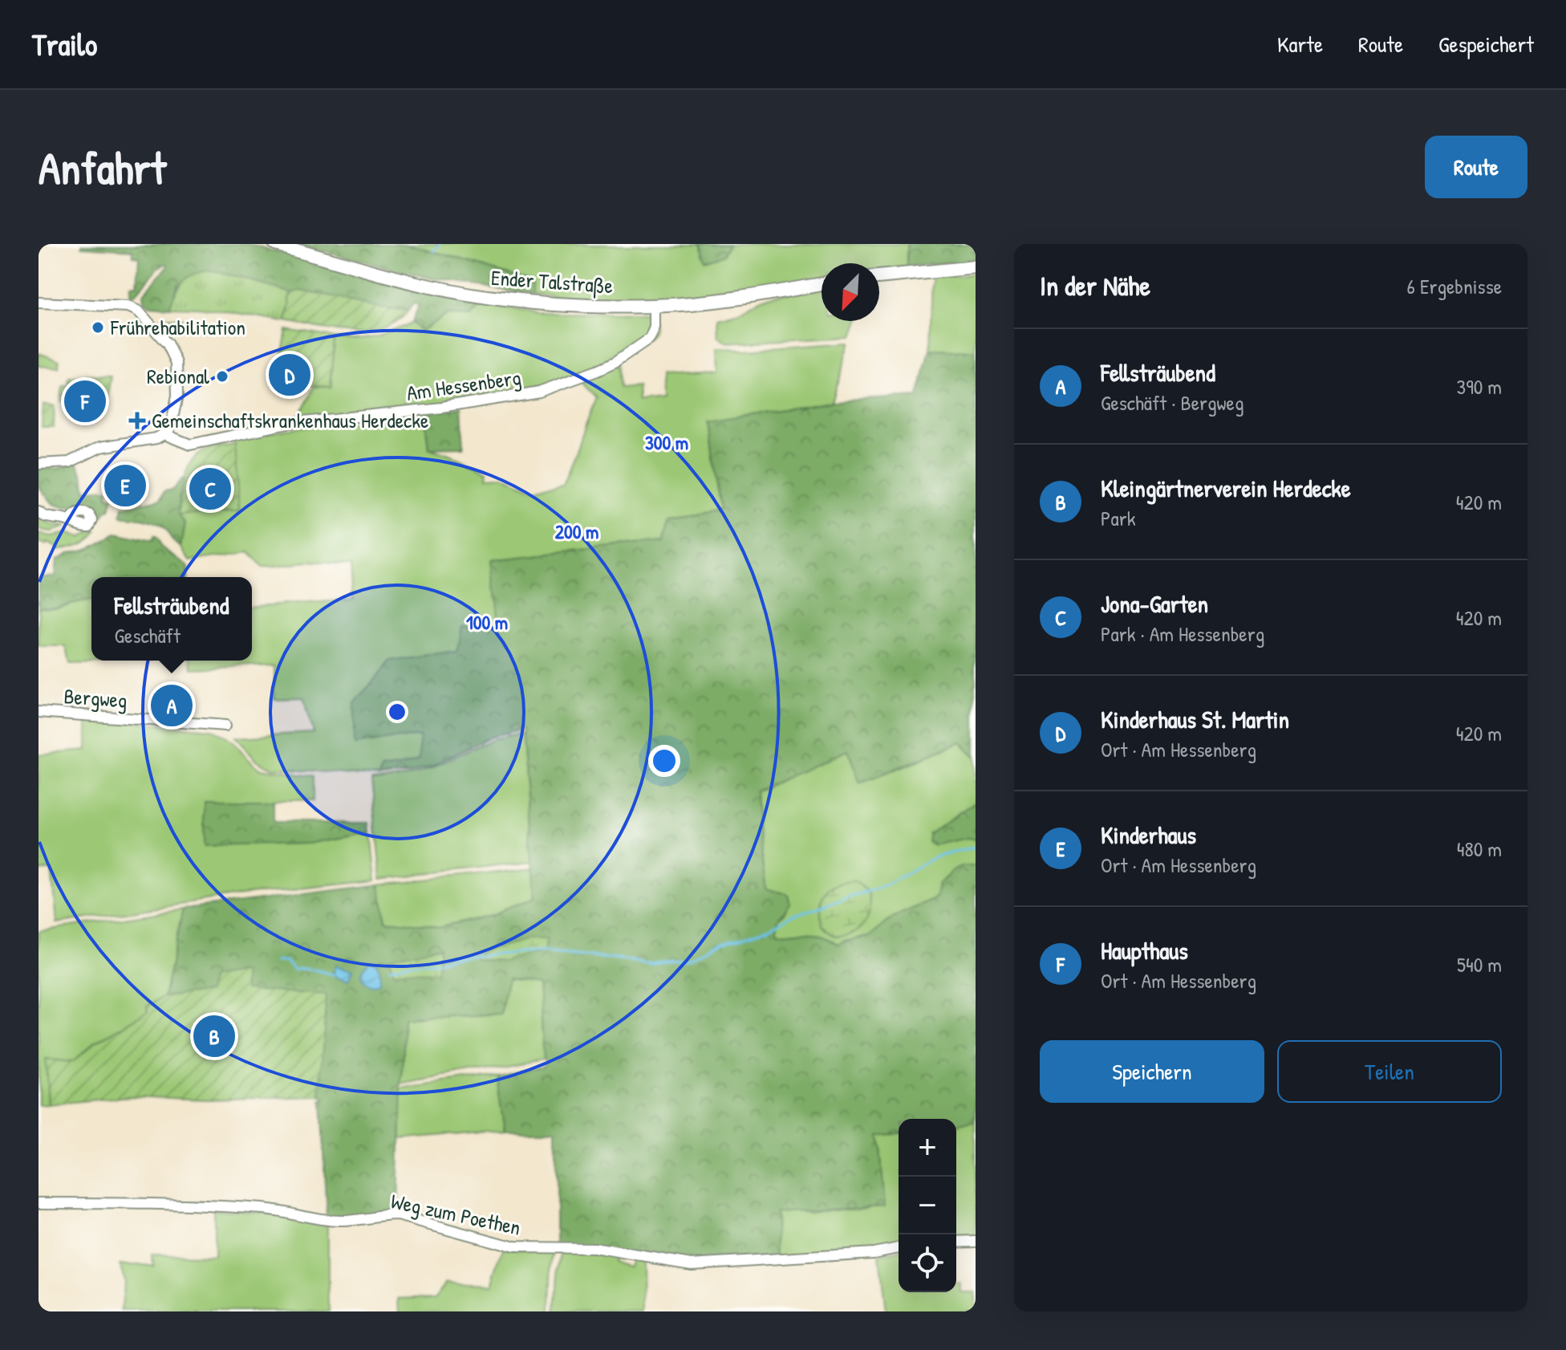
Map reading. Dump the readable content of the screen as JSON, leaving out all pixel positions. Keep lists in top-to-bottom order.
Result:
{
  "streets": {
    "main road": ["Ender Talstraße"],
    "street": ["Am Hessenberg", "Bergweg", "Weg zum Poethen"]
  },
  "crossings": [
    ["Ender Talstraße", "Am Hessenberg"]
  ],
  "places": {
    "other": ["Frührehabilitation", "Rebional"],
    "health": ["Gemeinschaftskrankenhaus Herdecke"]
  },
  "north": "bottom left",
  "page": {
    "header": "Trailo",
    "nav": ["Karte", "Route", "Gespeichert"],
    "buttons": [
      "Route",
      ["Speichern", "Teilen"]
    ],
    "title": "Anfahrt",
    "heading": ["In der Nähe", "6 Ergebnisse"],
    "list": [
      {
        "mark": "A",
        "name": "Fellsträubend",
        "note": "Geschäft · Bergweg",
        "value": "390 m"
      },
      {
        "mark": "B",
        "name": "Kleingärtnerverein Herdecke",
        "note": "Park",
        "value": "420 m"
      },
      {
        "mark": "C",
        "name": "Jona-Garten",
        "note": "Park · Am Hessenberg",
        "value": "420 m"
      },
      {
        "mark": "D",
        "name": "Kinderhaus St. Martin",
        "note": "Ort · Am Hessenberg",
        "value": "420 m"
      },
      {
        "mark": "E",
        "name": "Kinderhaus",
        "note": "Ort · Am Hessenberg",
        "value": "480 m"
      },
      {
        "mark": "F",
        "name": "Haupthaus",
        "note": "Ort · Am Hessenberg",
        "value": "540 m"
      }
    ],
    "pins": [
      "D",
      "F",
      "E",
      "C",
      "A",
      "B"
    ],
    "popup": ["Fellsträubend", "Geschäft"],
    "map_buttons": ["+", "−"]
  },
  "rings": ["300 m", "200 m", "100 m"]
}
